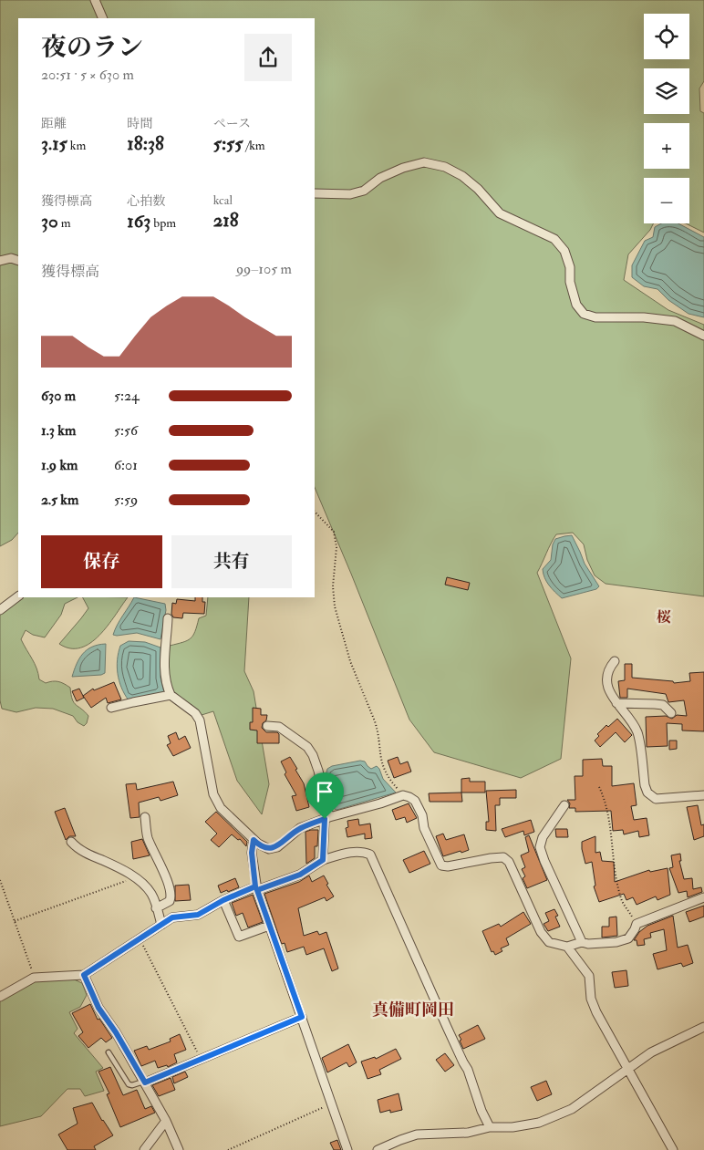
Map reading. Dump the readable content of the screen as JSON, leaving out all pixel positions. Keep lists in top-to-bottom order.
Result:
{
  "districts": ["桜", "真備町岡田"],
  "page": {
    "map_buttons": ["+", "−"],
    "heading": ["夜のラン", "20:51 · 5 × 630 m"],
    "stats": [
      ["距離", "3.15 km"],
      ["時間", "18:38"],
      ["ペース", "5:55 /km"],
      ["獲得標高", "30 m"],
      ["心拍数", "163 bpm"],
      ["kcal", "218"]
    ],
    "chart": ["獲得標高", "99–105 m"],
    "list": [
      {
        "name": "630 m",
        "note": "5:24"
      },
      {
        "name": "1.3 km",
        "note": "5:56"
      },
      {
        "name": "1.9 km",
        "note": "6:01"
      },
      {
        "name": "2.5 km",
        "note": "5:59"
      }
    ],
    "buttons": ["保存", "共有"]
  }
}
